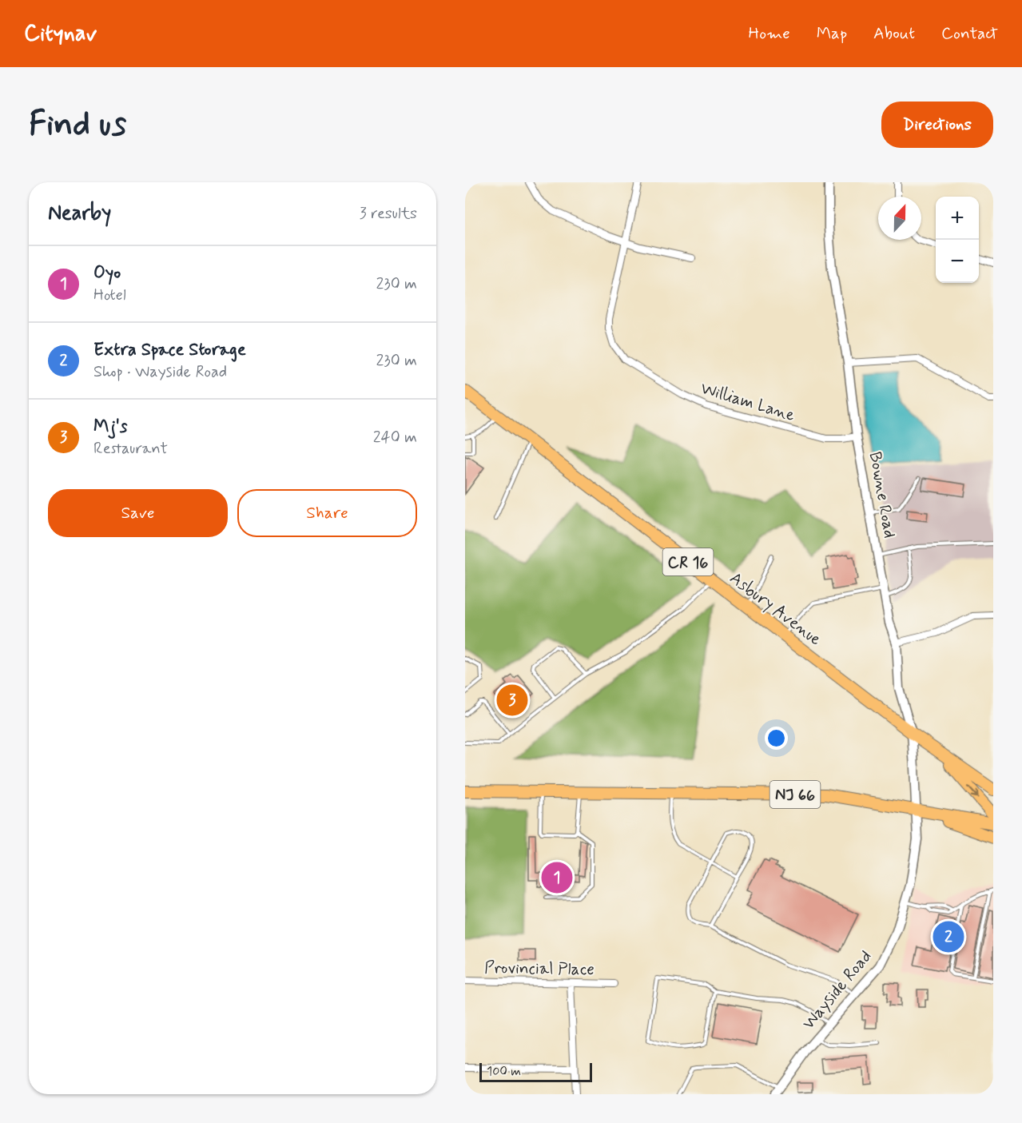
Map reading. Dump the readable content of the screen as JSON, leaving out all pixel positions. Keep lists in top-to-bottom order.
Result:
{
  "streets": {
    "main road": ["CR 16", "Asbury Avenue", "NJ 66"],
    "street": [
      "William Lane",
      "Bowne Road",
      "Provincial Place",
      "Wayside Road"
    ]
  },
  "crossings": [
    ["William Lane", "Bowne Road"],
    ["Bowne Road", "Asbury Avenue"],
    ["Bowne Road", "NJ 66"],
    ["Bowne Road", "Wayside Road"],
    ["NJ 66", "Wayside Road"]
  ],
  "scale_bar": "100 m",
  "north": "top",
  "page": {
    "header": "Citynav",
    "nav": [
      "Home",
      "Map",
      "About",
      "Contact"
    ],
    "buttons": [
      "Directions",
      ["Save", "Share"]
    ],
    "title": "Find us",
    "heading": ["Nearby", "3 results"],
    "map_buttons": ["+", "−"],
    "list": [
      {
        "mark": "1",
        "name": "Oyo",
        "note": "Hotel",
        "value": "230 m"
      },
      {
        "mark": "2",
        "name": "Extra Space Storage",
        "note": "Shop · Wayside Road",
        "value": "230 m"
      },
      {
        "mark": "3",
        "name": "Mj's",
        "note": "Restaurant",
        "value": "240 m"
      }
    ],
    "pins": ["3", "1", "2"],
    "scale": "100 m"
  }
}
